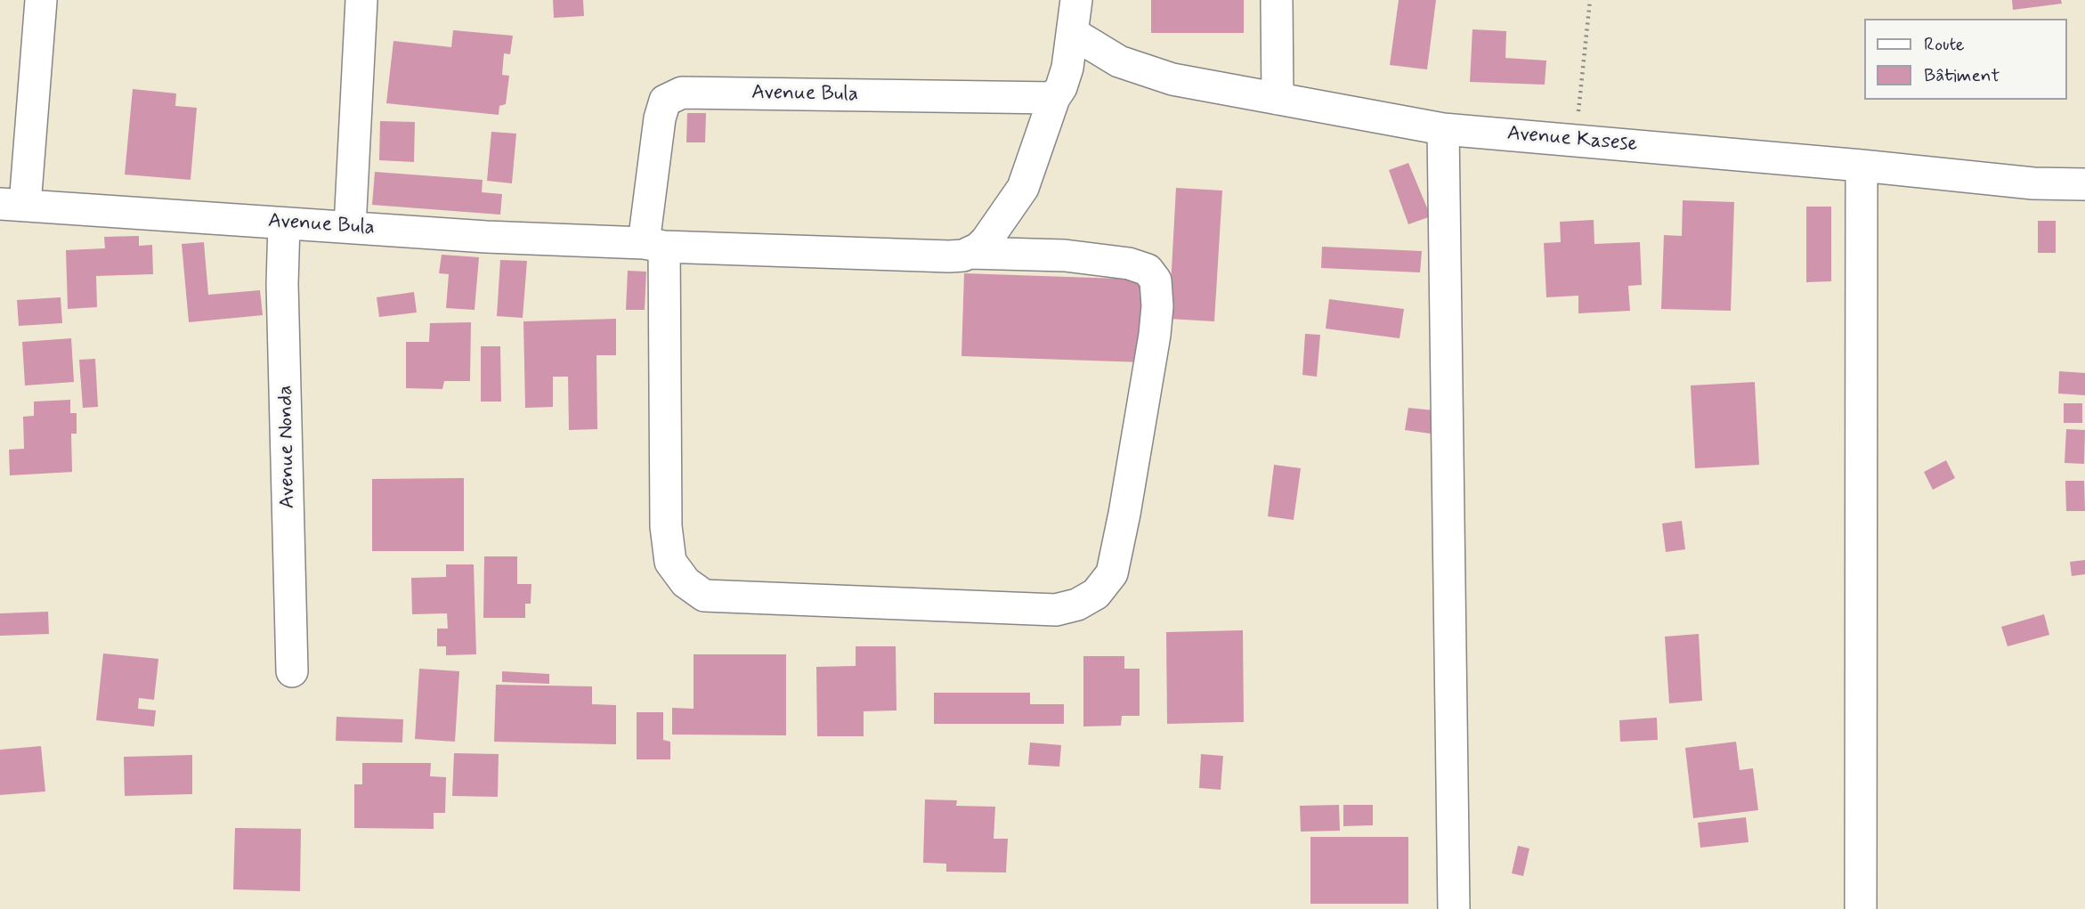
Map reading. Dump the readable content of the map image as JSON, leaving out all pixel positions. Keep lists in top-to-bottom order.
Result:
{
  "streets": {
    "street": ["Avenue Bula", "Avenue Kasese", "Avenue Nonda"]
  },
  "crossings": [
    ["Avenue Bula", "Avenue Nonda"]
  ],
  "legend": ["Route", "Bâtiment"]
}
